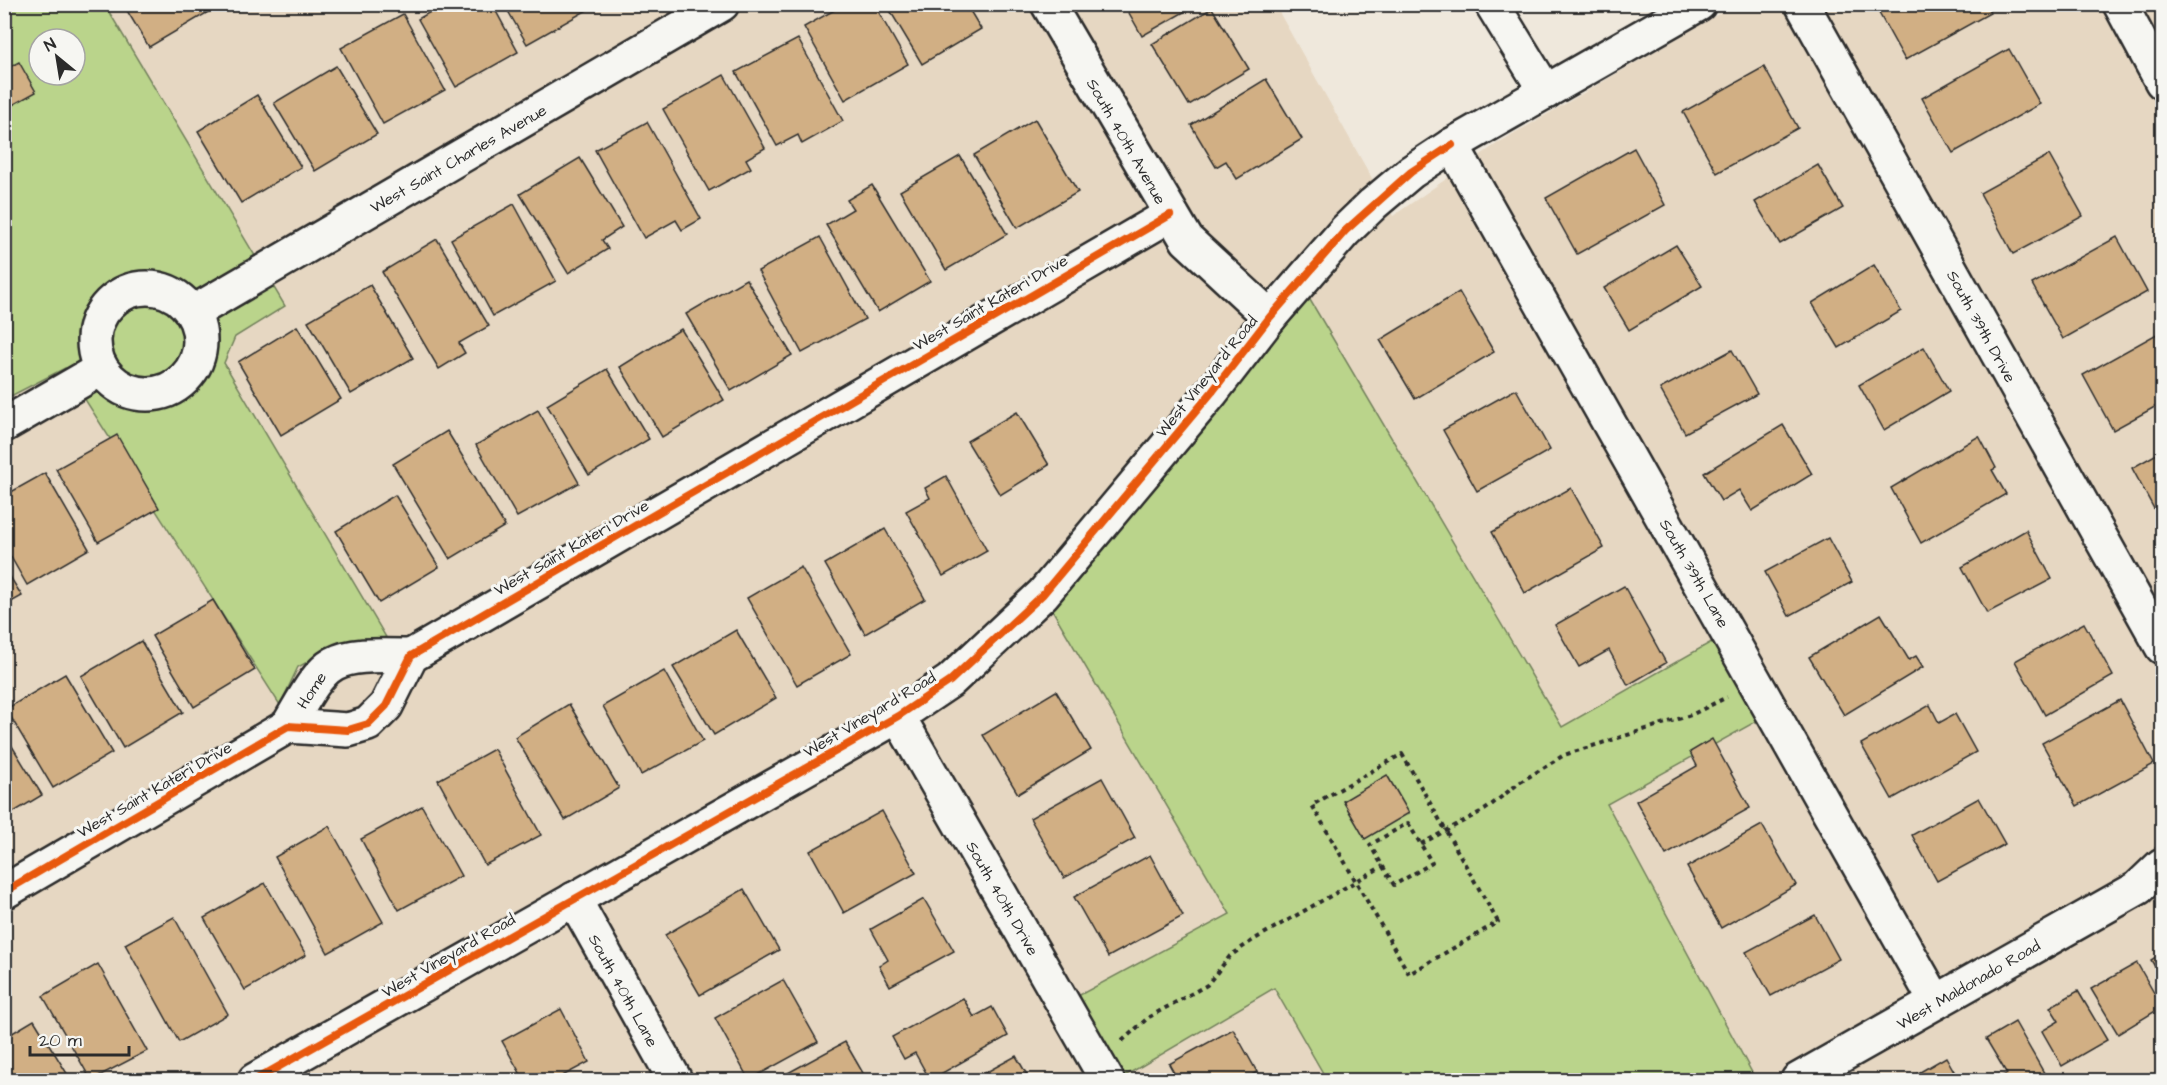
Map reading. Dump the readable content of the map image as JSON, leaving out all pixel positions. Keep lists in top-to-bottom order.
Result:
{
  "streets": {
    "street": [
      "South 40th Avenue",
      "West Saint Charles Avenue",
      "West Saint Kateri Drive",
      "South 39th Drive",
      "West Vineyard Road",
      "South 39th Lane",
      "Home",
      "South 40th Drive",
      "West Maldonado Road",
      "South 40th Lane"
    ]
  },
  "crossings": [
    ["South 40th Avenue", "West Saint Kateri Drive"],
    ["South 40th Avenue", "West Vineyard Road"],
    ["West Saint Kateri Drive", "Home"],
    ["West Vineyard Road", "South 39th Lane"],
    ["West Vineyard Road", "South 40th Drive"],
    ["West Vineyard Road", "South 40th Lane"],
    ["South 39th Lane", "West Maldonado Road"]
  ],
  "scale_bar": "20 m",
  "north": "top left"
}
